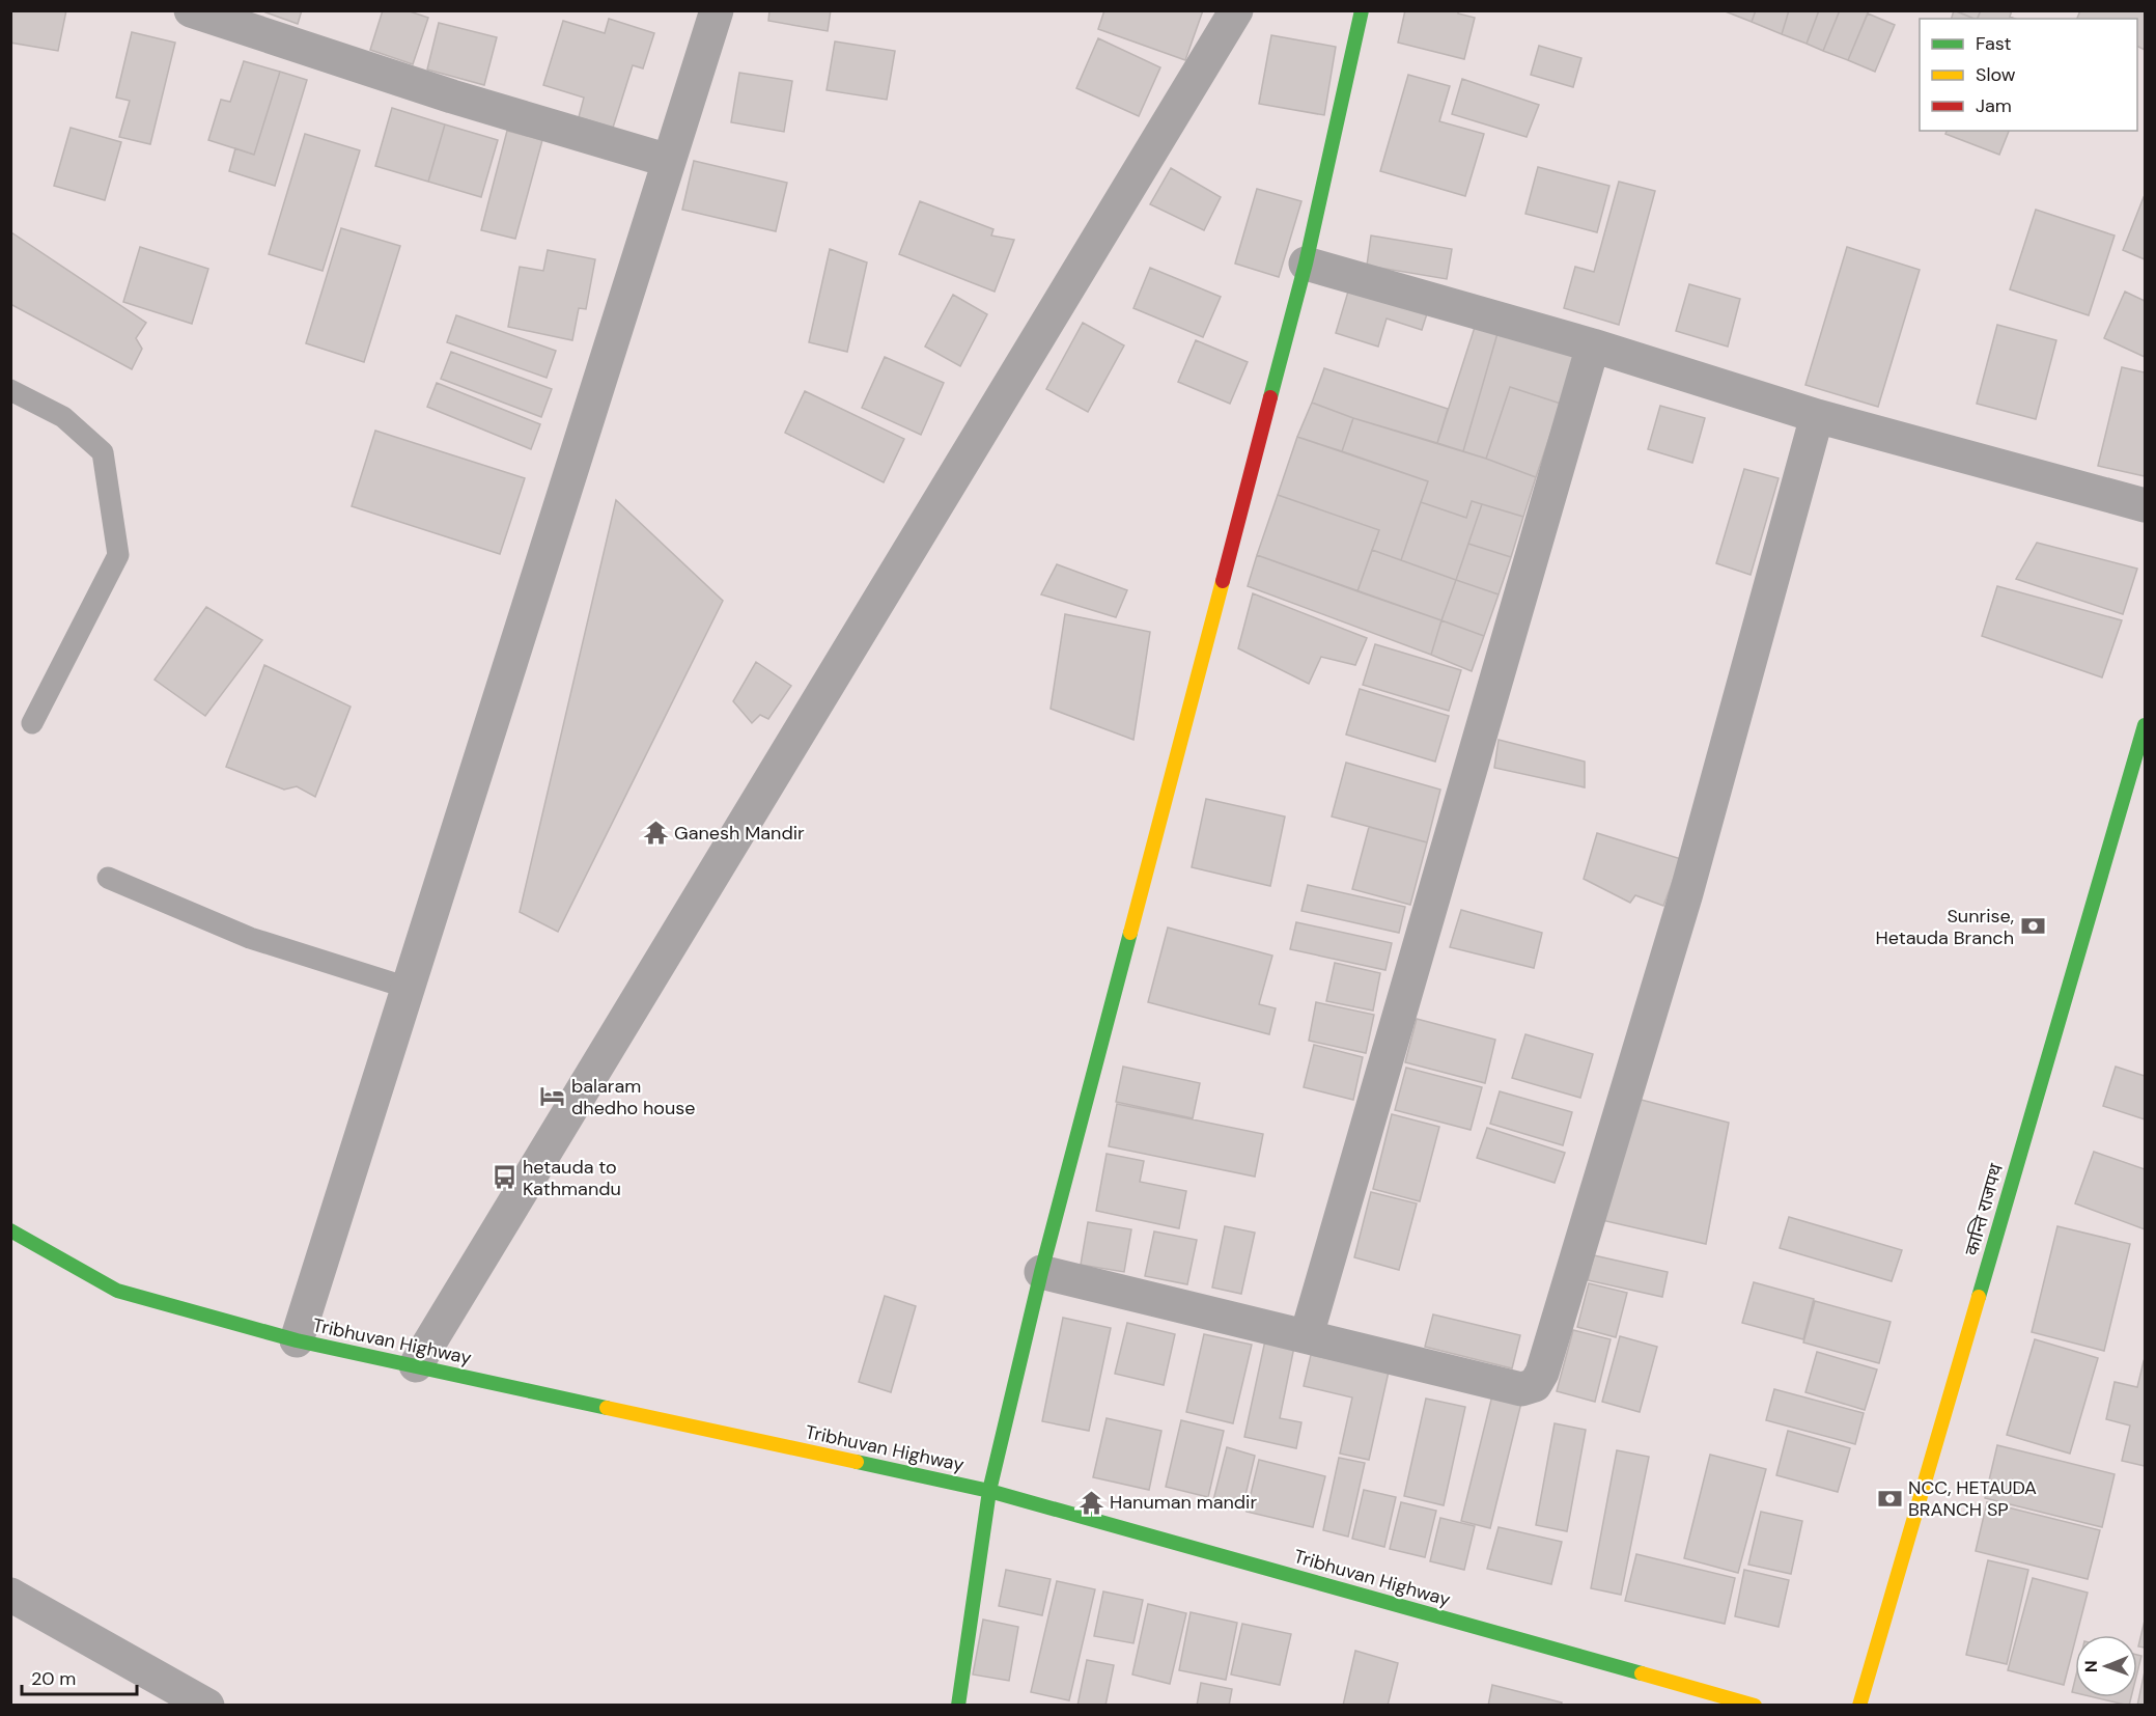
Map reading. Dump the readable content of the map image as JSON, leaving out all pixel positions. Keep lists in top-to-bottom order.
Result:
{
  "streets": {
    "main road": ["कान्ति राजपथ", "Tribhuvan Highway"]
  },
  "places": {
    "temple": ["Ganesh Mandir", "Hanuman mandir"],
    "bank": ["Sunrise, Hetauda Branch", "NCC, HETAUDA BRANCH SP"],
    "hotel": ["balaram dhedho house"],
    "bus stop": ["hetauda to Kathmandu"]
  },
  "legend": ["Fast", "Slow", "Jam"],
  "scale_bar": "20 m",
  "north": "left"
}
